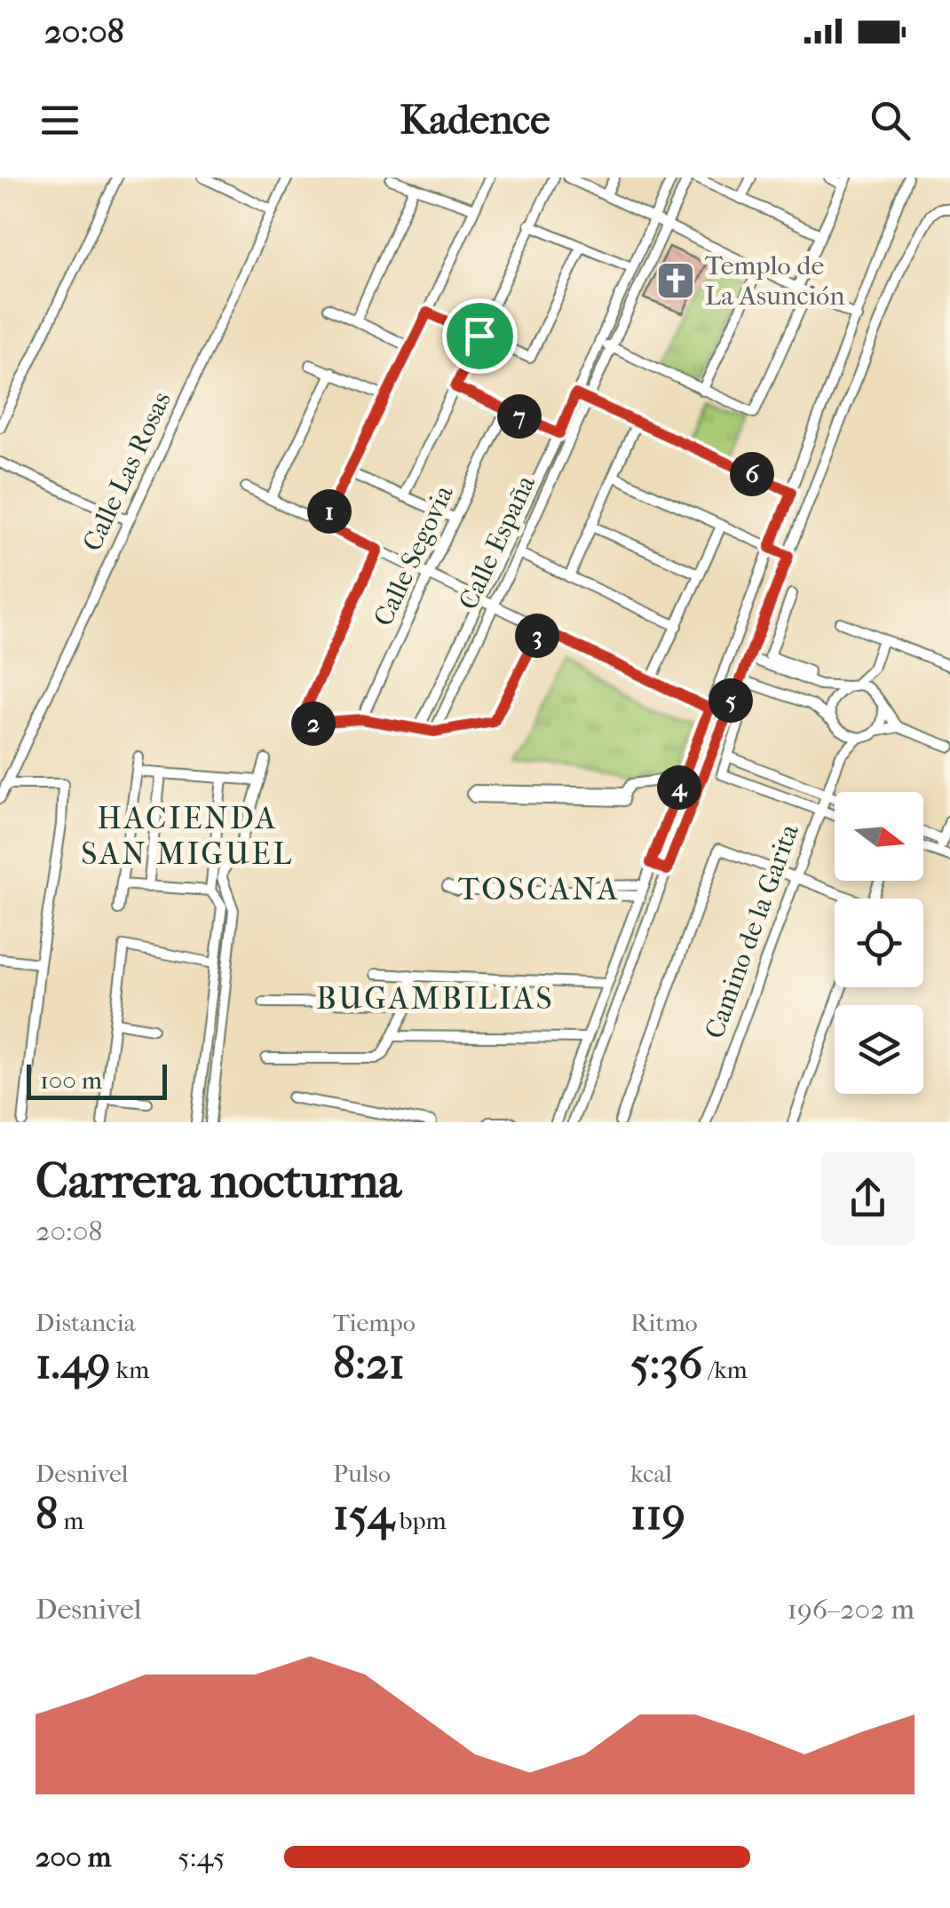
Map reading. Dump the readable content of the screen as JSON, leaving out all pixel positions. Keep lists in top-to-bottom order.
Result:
{
  "streets": {
    "street": [
      "Calle Las Rosas",
      "Calle España",
      "Calle Segovia",
      "Camino de la Garita"
    ]
  },
  "districts": ["HACIENDA SAN MIGUEL", "TOSCANA", "BUGAMBILIAS"],
  "places": {
    "church": ["Templo de La Asunción"]
  },
  "scale_bar": "100 m",
  "north": "right",
  "page": {
    "status": "20:08",
    "header": "Kadence",
    "pins": [
      "7",
      "6",
      "1",
      "3",
      "5",
      "2",
      "4"
    ],
    "scale": "100 m",
    "heading": ["Carrera nocturna", "20:08"],
    "stats": [
      ["Distancia", "1.49 km"],
      ["Tiempo", "8:21"],
      ["Ritmo", "5:36 /km"],
      ["Desnivel", "8 m"],
      ["Pulso", "154 bpm"],
      ["kcal", "119"]
    ],
    "chart": ["Desnivel", "196–202 m"],
    "list": [
      {
        "name": "200 m",
        "note": "5:45"
      }
    ]
  }
}
